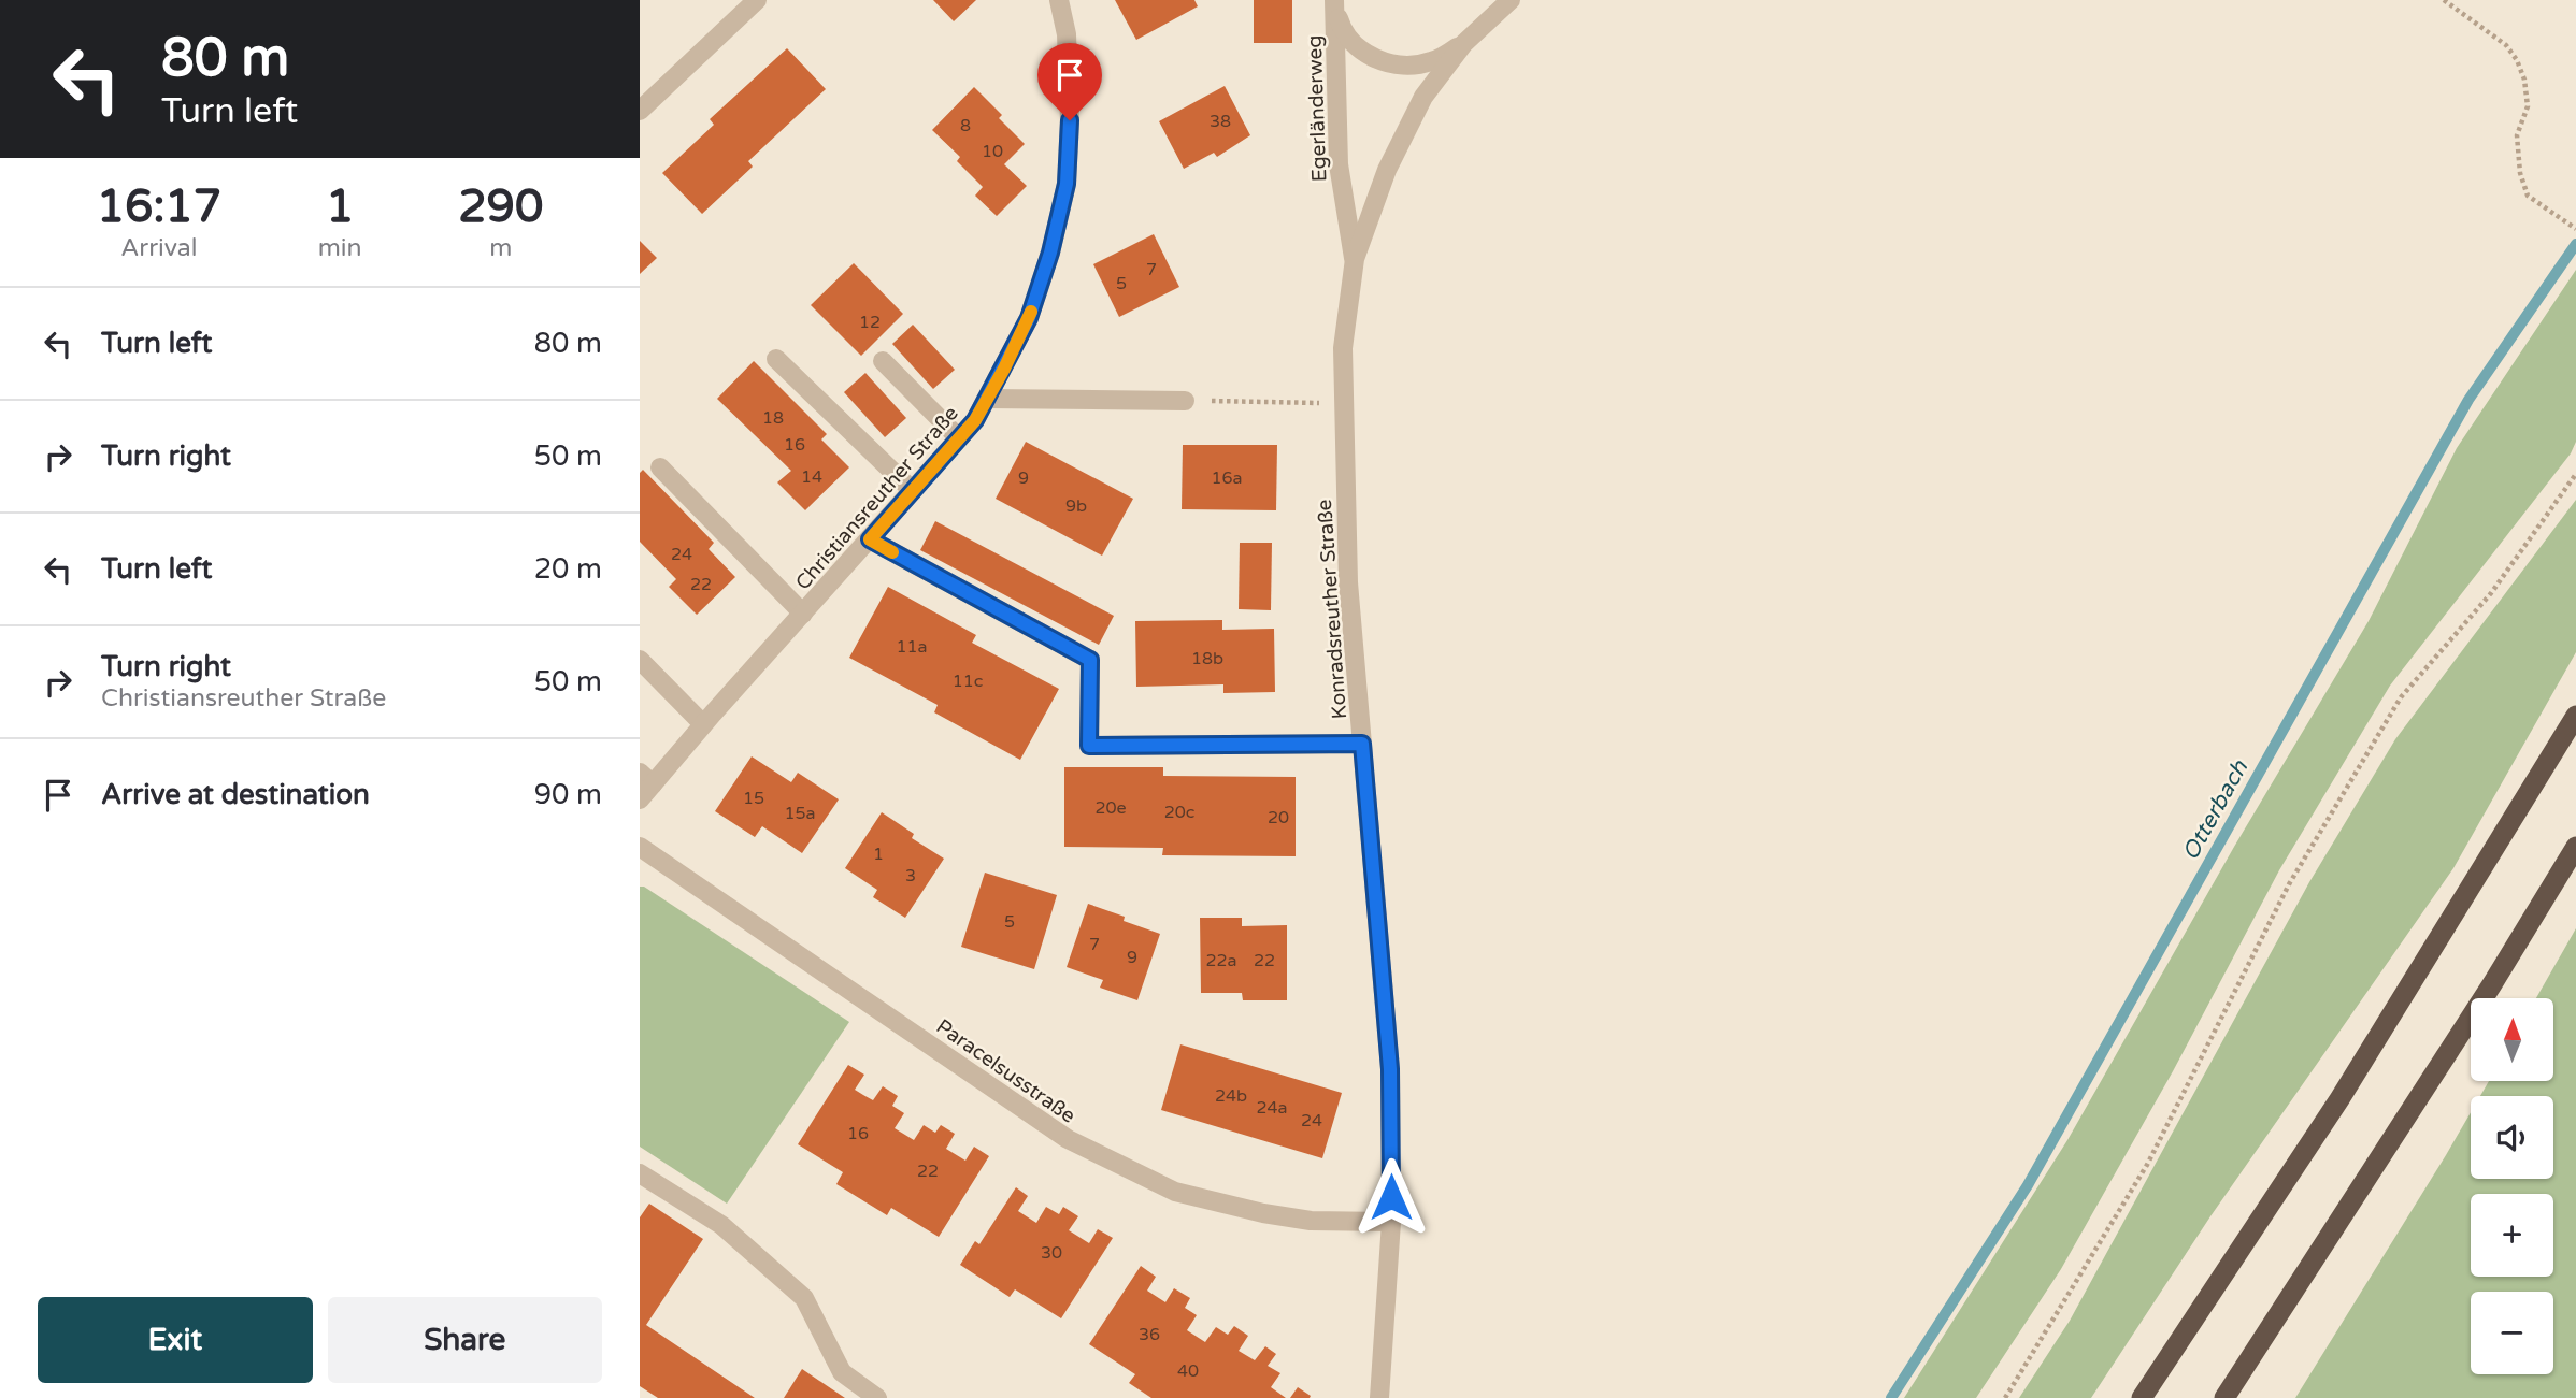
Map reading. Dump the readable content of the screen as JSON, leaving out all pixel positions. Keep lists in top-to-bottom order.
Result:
{
  "streets": {
    "street": [
      "Egerländerweg",
      "Christiansreuther Straße",
      "Konradsreuther Straße",
      "Paracelsusstraße"
    ]
  },
  "crossings": [
    ["Egerländerweg", "Konradsreuther Straße"],
    ["Konradsreuther Straße", "Paracelsusstraße"]
  ],
  "water": ["Otterbach"],
  "house_numbers": [
    "38",
    "8",
    "10",
    "7",
    "5",
    "12",
    "18",
    "16",
    "14",
    "9",
    "16a",
    "9b",
    "24",
    "22",
    "11a",
    "18b",
    "11c",
    "15",
    "20e",
    "20c",
    "15a",
    "20",
    "1",
    "3",
    "5",
    "7",
    "9",
    "22a",
    "22",
    "24b",
    "24a",
    "24",
    "16",
    "22",
    "30",
    "36",
    "40"
  ],
  "north": "top",
  "page": {
    "turn": ["80 m", "Turn left"],
    "eta": [
      "16:17",
      "Arrival",
      "1",
      "min",
      "290",
      "m"
    ],
    "list": [
      {
        "name": "Turn left",
        "value": "80 m"
      },
      {
        "name": "Turn right",
        "value": "50 m"
      },
      {
        "name": "Turn left",
        "value": "20 m"
      },
      {
        "name": "Turn right",
        "note": "Christiansreuther Straße",
        "value": "50 m"
      },
      {
        "name": "Arrive at destination",
        "value": "90 m"
      }
    ],
    "map_buttons": ["+", "−"],
    "buttons": ["Exit", "Share"]
  }
}
